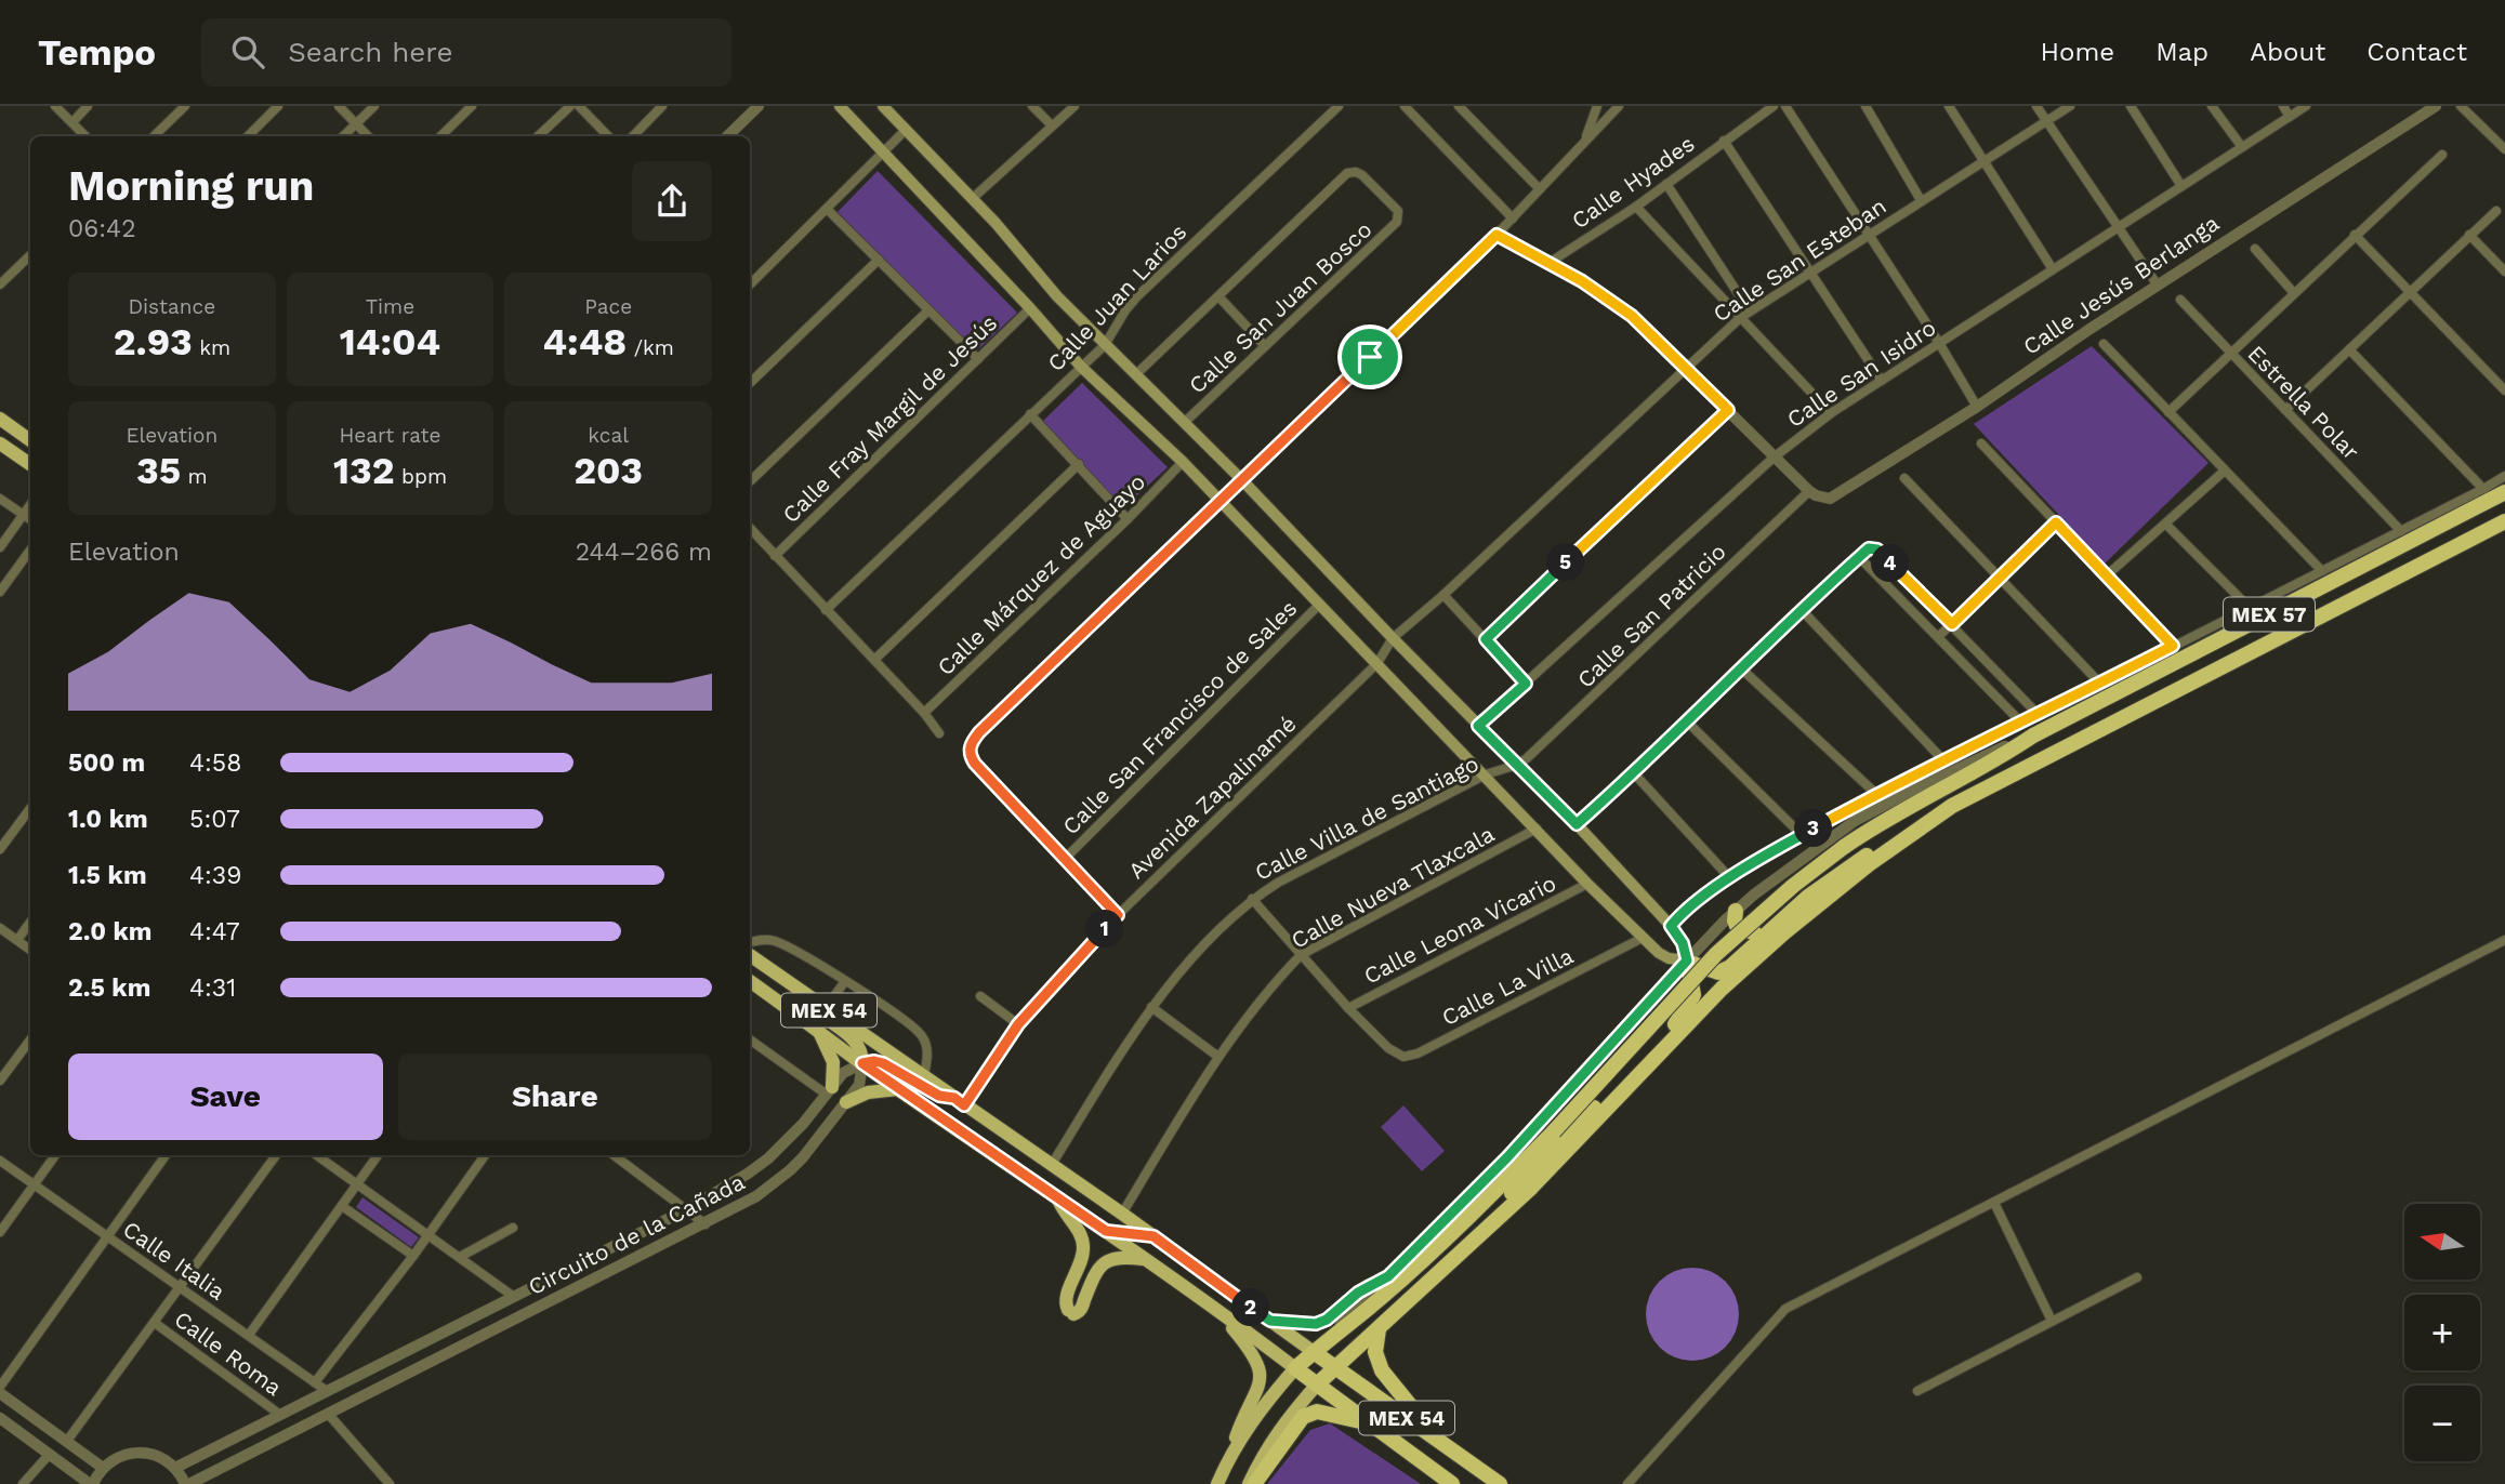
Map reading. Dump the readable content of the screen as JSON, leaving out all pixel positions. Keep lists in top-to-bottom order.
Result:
{
  "streets": {
    "highway": ["MEX 57", "MEX 54"],
    "street": [
      "Calle Hyades",
      "Calle San Esteban",
      "Calle Jesús Berlanga",
      "Calle Juan Larios",
      "Calle San Juan Bosco",
      "Calle San Isidro",
      "Estrella Polar",
      "Calle Fray Margil de Jesús",
      "Calle Márquez de Aguayo",
      "Calle San Patricio",
      "Calle San Francisco de Sales",
      "Avenida Zapalinamé",
      "Calle Villa de Santiago",
      "Calle Nueva Tlaxcala",
      "Calle Leona Vicario",
      "Calle La Villa",
      "Circuito de la Cañada",
      "Calle Italia",
      "Calle Roma"
    ]
  },
  "crossings": [
    ["Calle San Esteban", "Avenida Zapalinamé"],
    ["Calle Jesús Berlanga", "Calle San Patricio"],
    ["MEX 57", "MEX 54"],
    ["Calle San Patricio", "Calle Villa de Santiago"],
    ["Avenida Zapalinamé", "MEX 54"],
    ["Calle Villa de Santiago", "MEX 54"],
    ["Calle Nueva Tlaxcala", "MEX 54"],
    ["Calle Leona Vicario", "Calle La Villa"],
    ["MEX 54", "Circuito de la Cañada"],
    ["Circuito de la Cañada", "Calle Italia"],
    ["Circuito de la Cañada", "Calle Roma"]
  ],
  "north": "left",
  "page": {
    "header": "Tempo",
    "search": "Search here",
    "nav": [
      "Home",
      "Map",
      "About",
      "Contact"
    ],
    "heading": ["Morning run", "06:42"],
    "stats": [
      ["Distance", "2.93 km"],
      ["Time", "14:04"],
      ["Pace", "4:48 /km"],
      ["Elevation", "35 m"],
      ["Heart rate", "132 bpm"],
      ["kcal", "203"]
    ],
    "chart": ["Elevation", "244–266 m"],
    "pins": [
      "5",
      "4",
      "3",
      "1",
      "2"
    ],
    "list": [
      {
        "name": "500 m",
        "note": "4:58"
      },
      {
        "name": "1.0 km",
        "note": "5:07"
      },
      {
        "name": "1.5 km",
        "note": "4:39"
      },
      {
        "name": "2.0 km",
        "note": "4:47"
      },
      {
        "name": "2.5 km",
        "note": "4:31"
      }
    ],
    "buttons": ["Save", "Share"],
    "map_buttons": ["+", "−"]
  }
}
